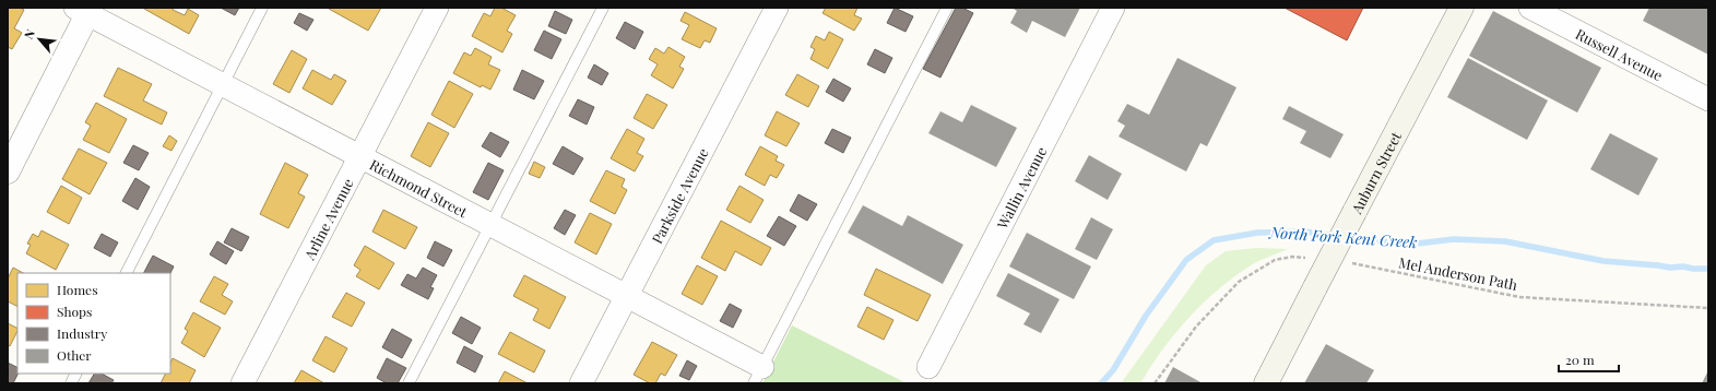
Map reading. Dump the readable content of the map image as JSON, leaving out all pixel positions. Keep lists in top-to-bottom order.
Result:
{
  "streets": {
    "main road": ["Auburn Street"],
    "street": [
      "Russell Avenue",
      "Wallin Avenue",
      "Richmond Street",
      "Parkside Avenue",
      "Arline Avenue"
    ],
    "path": ["Mel Anderson Path"]
  },
  "crossings": [
    ["Richmond Street", "Parkside Avenue"],
    ["Richmond Street", "Arline Avenue"]
  ],
  "water": ["North Fork Kent Creek"],
  "legend": [
    "Homes",
    "Shops",
    "Industry",
    "Other"
  ],
  "scale_bar": "20 m",
  "north": "top left"
}
